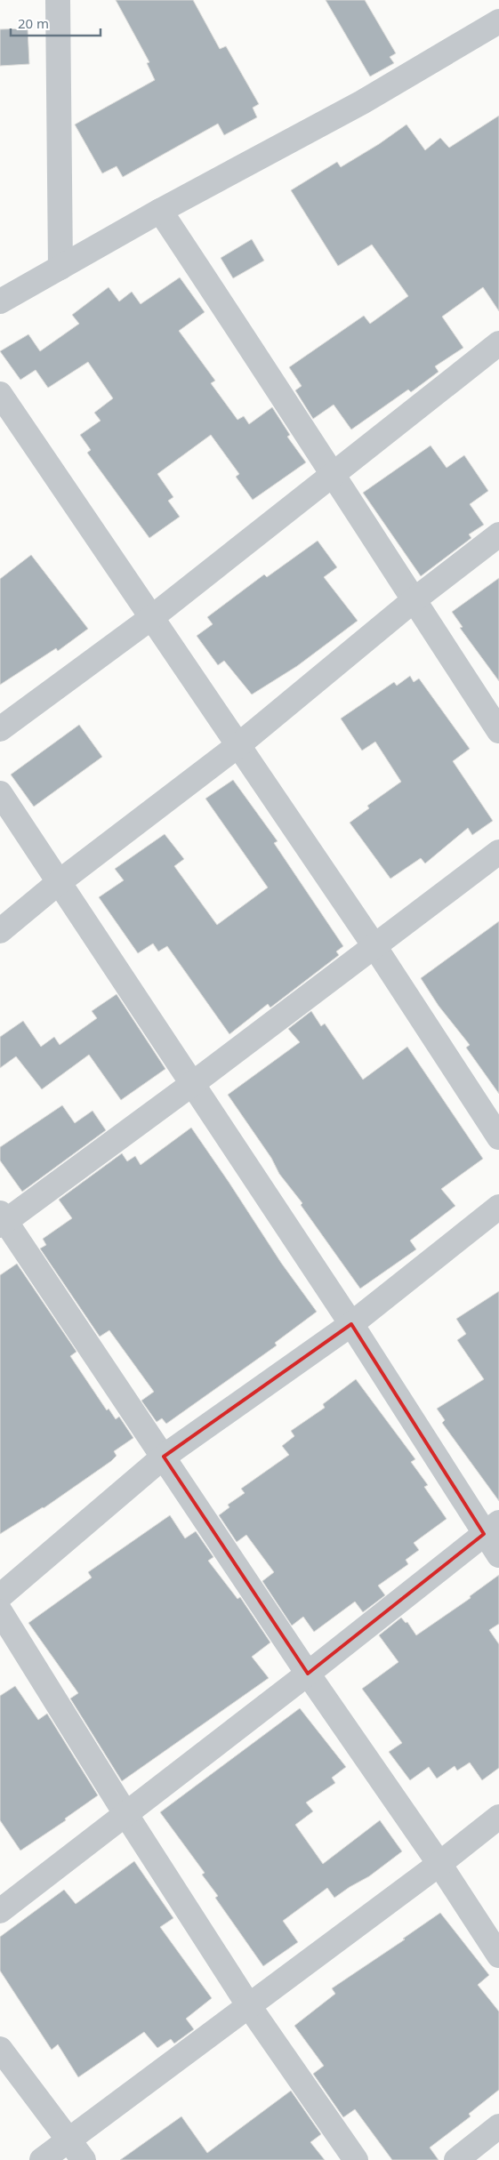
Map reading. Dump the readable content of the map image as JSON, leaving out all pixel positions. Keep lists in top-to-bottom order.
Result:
{
  "scale_bar": "20 m"
}
